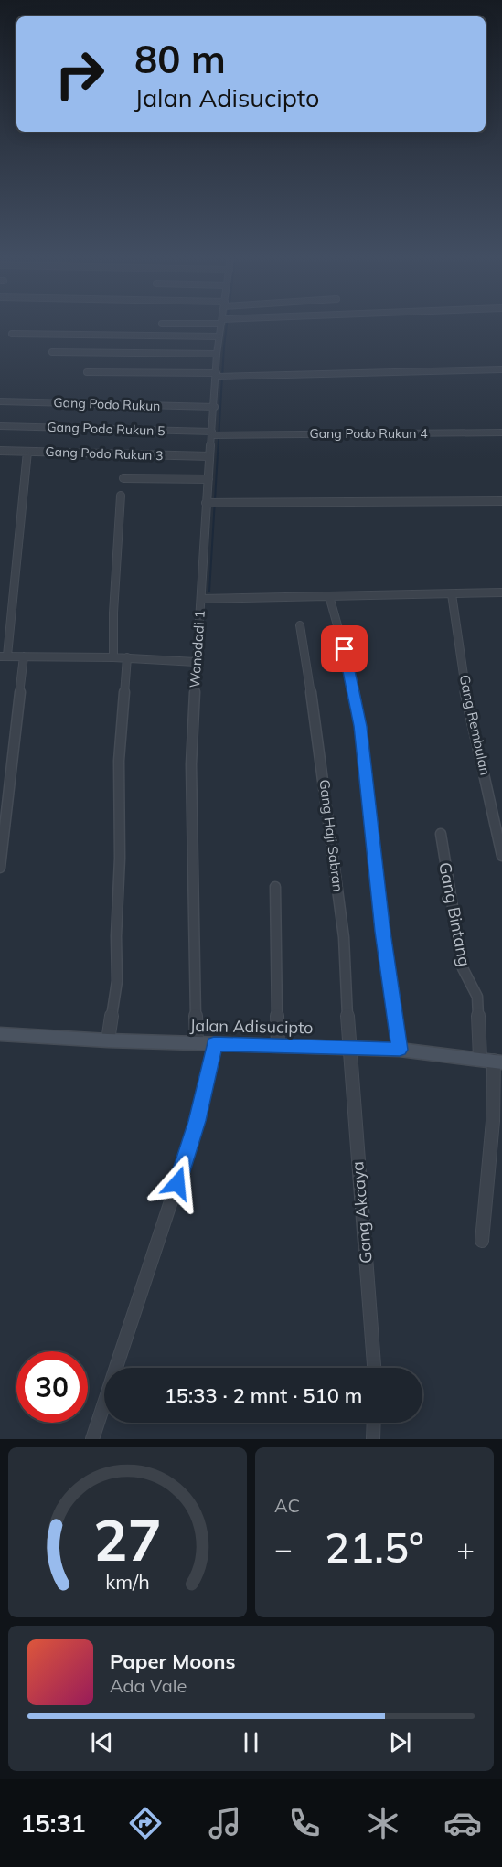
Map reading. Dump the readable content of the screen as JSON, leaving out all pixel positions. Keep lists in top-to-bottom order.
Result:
{
  "streets": {
    "main road": ["Jalan Adisucipto"],
    "street": [
      "Gang Podo Rukun",
      "Gang Podo Rukun 5",
      "Gang Podo Rukun 4",
      "Gang Podo Rukun 3",
      "Wonodadi 1",
      "Gang Rembulan",
      "Gang Haji Sabran",
      "Gang Bintang",
      "Gang Akcaya"
    ]
  },
  "crossings": [
    ["Gang Podo Rukun", "Wonodadi 1"],
    ["Gang Podo Rukun 5", "Gang Podo Rukun 4"],
    ["Gang Podo Rukun 5", "Wonodadi 1"],
    ["Gang Podo Rukun 4", "Wonodadi 1"],
    ["Gang Podo Rukun 3", "Wonodadi 1"],
    ["Wonodadi 1", "Jalan Adisucipto"],
    ["Gang Haji Sabran", "Jalan Adisucipto"],
    ["Gang Haji Sabran", "Gang Akcaya"],
    ["Gang Bintang", "Jalan Adisucipto"],
    ["Jalan Adisucipto", "Gang Akcaya"]
  ],
  "page": {
    "turn": ["80 m", "Jalan Adisucipto"],
    "limit": "30",
    "trip": "15:33 · 2 mnt · 510 m",
    "tile": "AC",
    "heat": ["−", "21.5°", "+"],
    "song": ["Paper Moons", "Ada Vale"],
    "tabs": "15:31",
    "gauge": ["27", "km/h"]
  }
}
